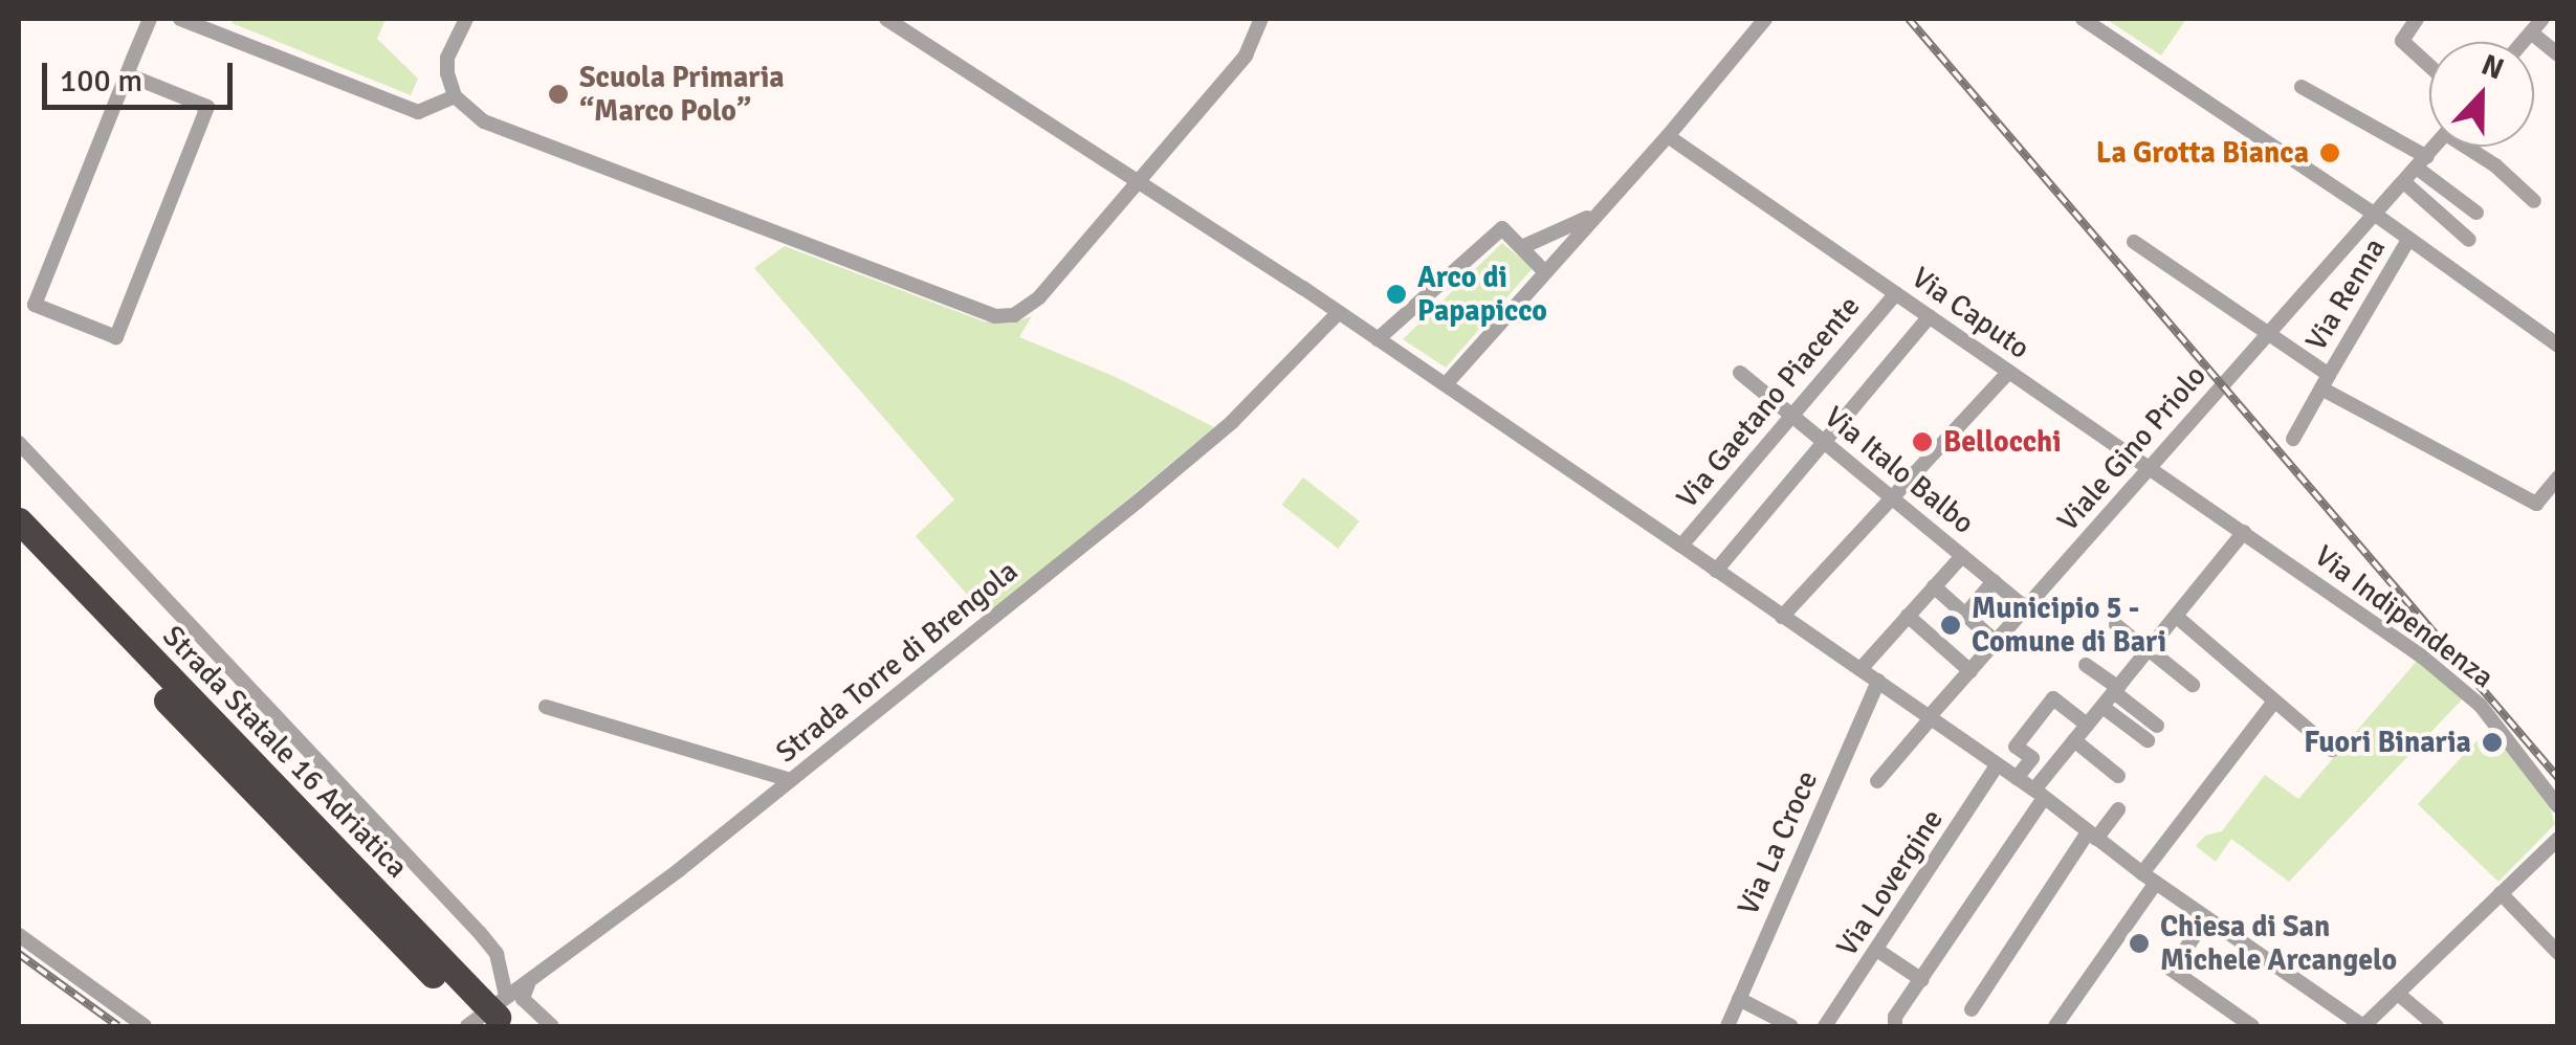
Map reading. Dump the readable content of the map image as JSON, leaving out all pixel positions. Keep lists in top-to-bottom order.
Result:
{
  "streets": {
    "highway": ["Strada Statale 16 Adriatica"],
    "street": [
      "Via Renna",
      "Via Caputo",
      "Via Gaetano Piacente",
      "Viale Gino Priolo",
      "Via Italo Balbo",
      "Via Indipendenza",
      "Strada Torre di Brengola",
      "Via La Croce",
      "Via Lovergine"
    ]
  },
  "crossings": [
    ["Via Caputo", "Via Gaetano Piacente"],
    ["Via Caputo", "Viale Gino Priolo"],
    ["Via Caputo", "Via Indipendenza"],
    ["Via Gaetano Piacente", "Via Italo Balbo"],
    ["Viale Gino Priolo", "Via Italo Balbo"],
    ["Strada Torre di Brengola", "Strada Statale 16 Adriatica"]
  ],
  "places": [
    "Scuola Primaria “Marco Polo”",
    "La Grotta Bianca",
    "Arco di Papapicco",
    "Bellocchi",
    "Municipio 5 - Comune di Bari",
    "Fuori Binaria",
    "Chiesa di San Michele Arcangelo"
  ],
  "scale_bar": "100 m",
  "north": "top"
}
